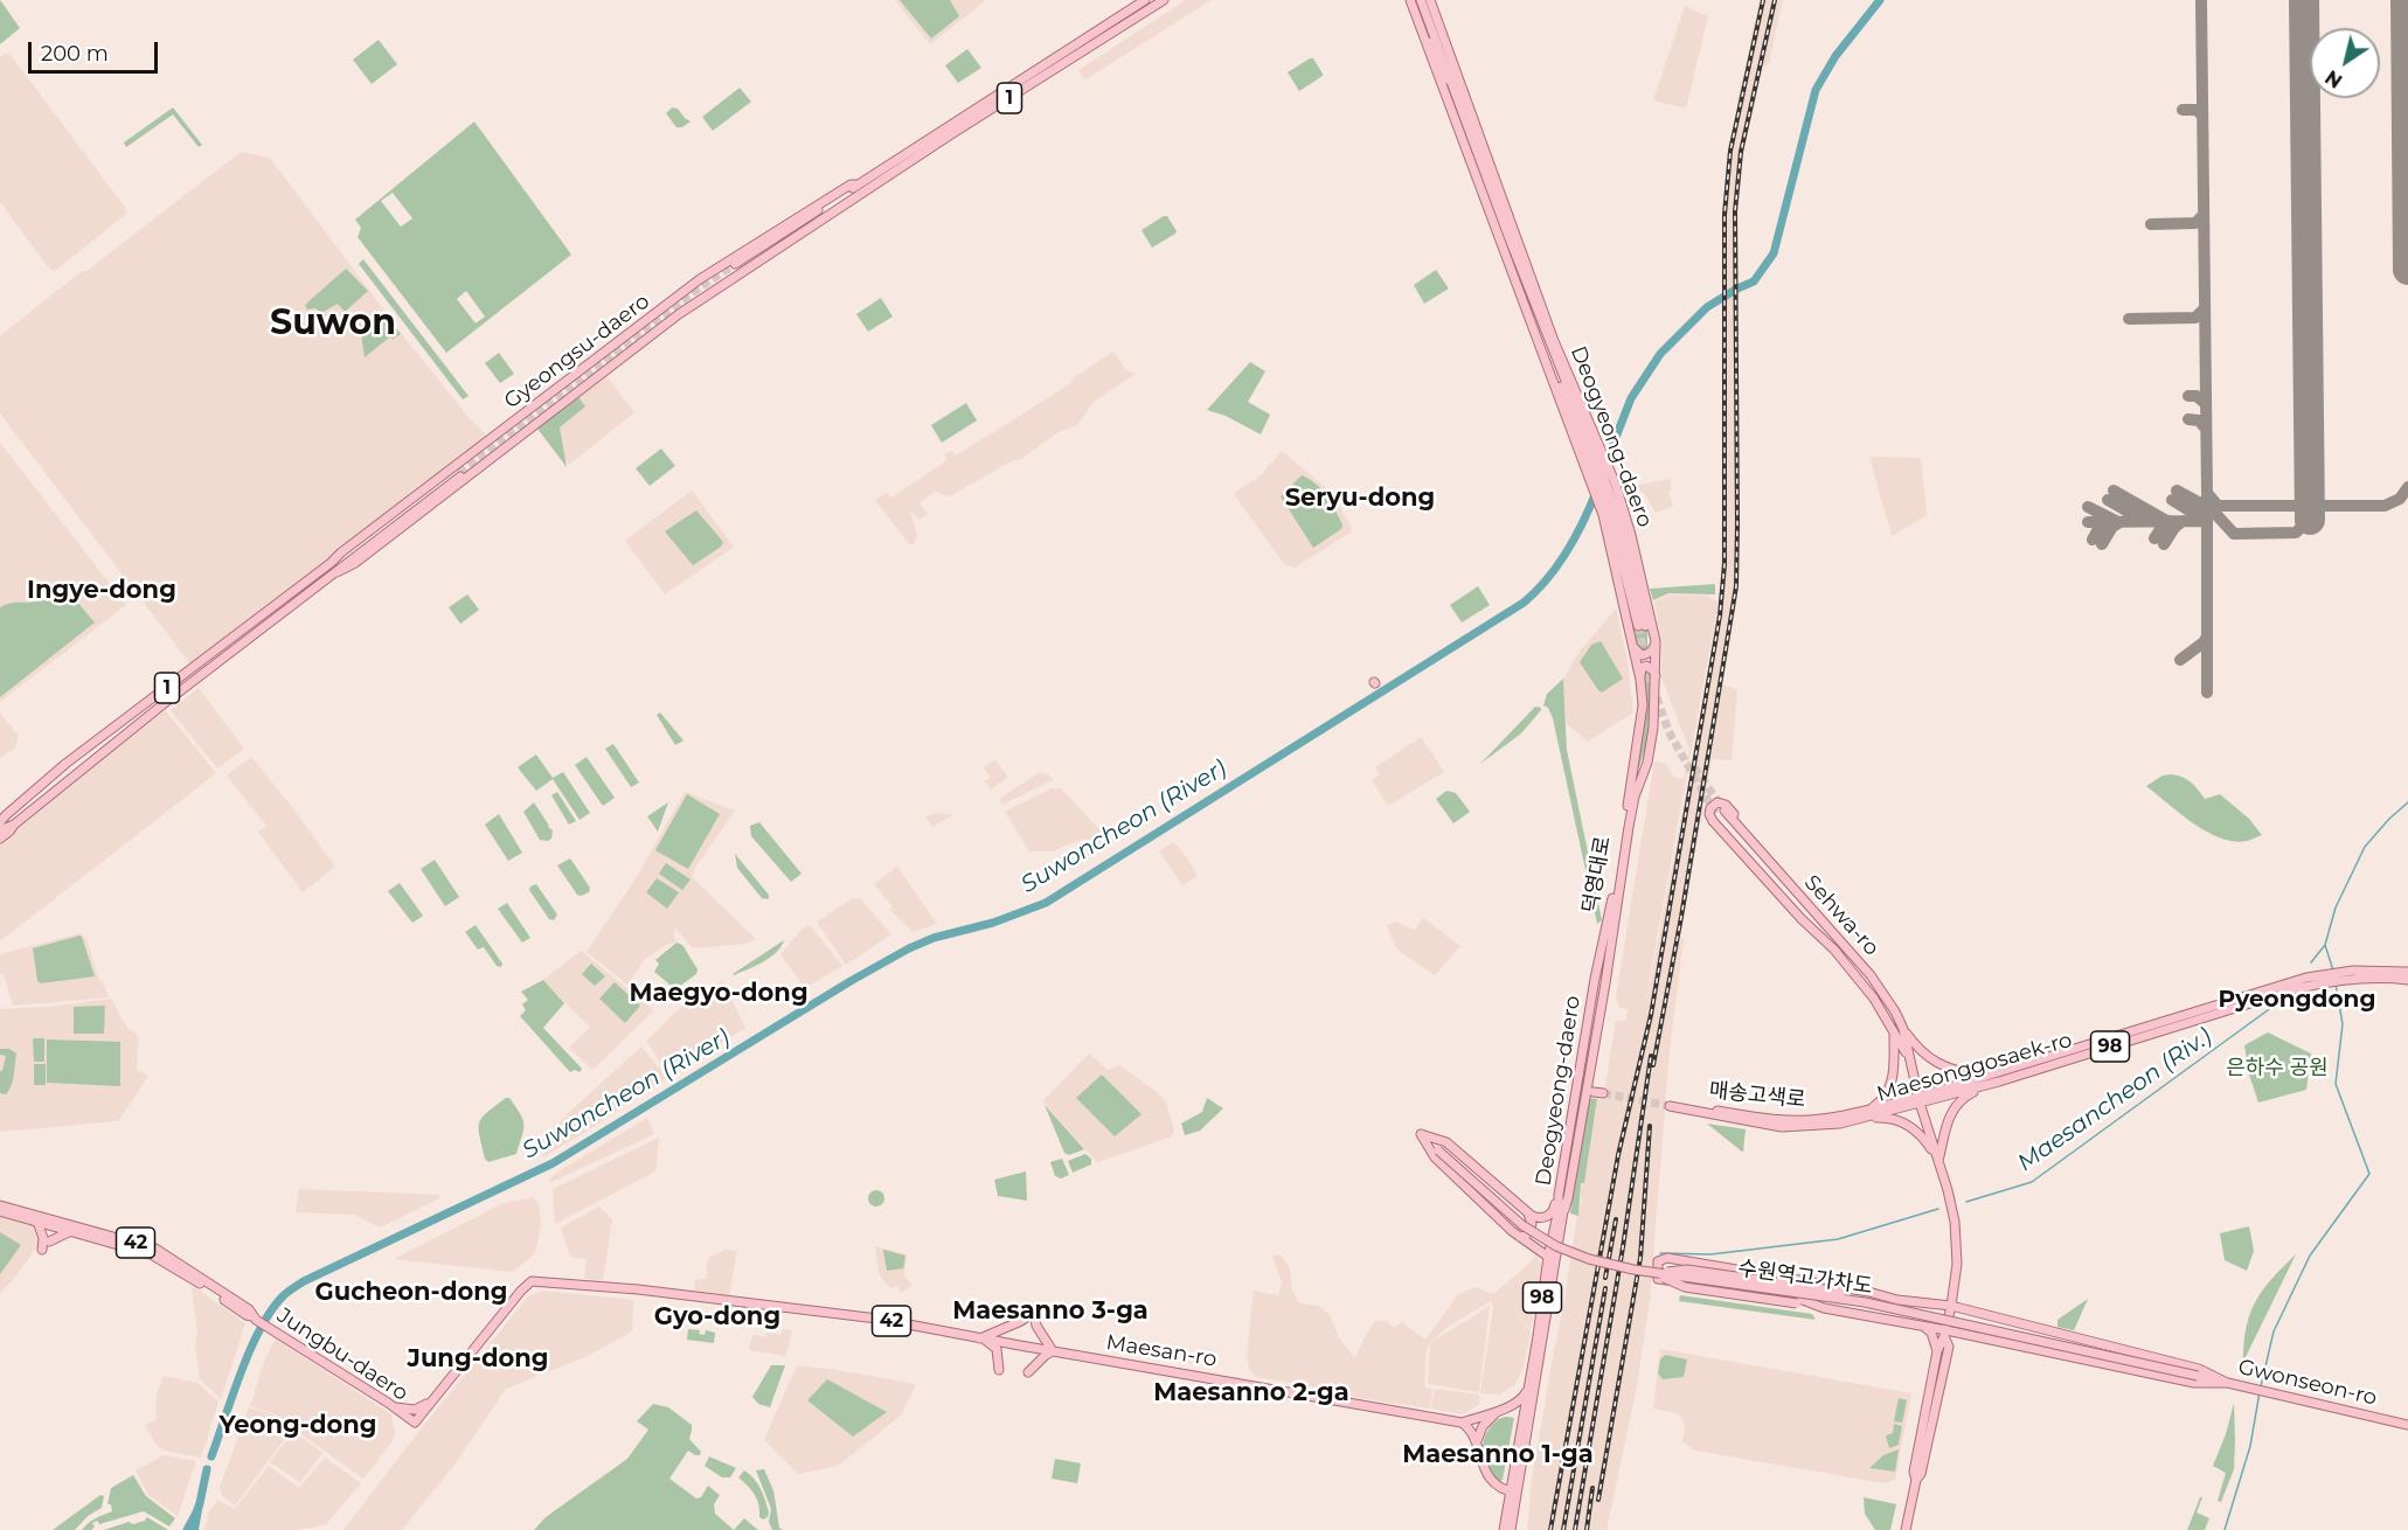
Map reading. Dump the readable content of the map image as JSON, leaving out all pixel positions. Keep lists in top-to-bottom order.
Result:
{
  "streets": {
    "main road": [
      "1",
      "Gyeongsu-daero",
      "Deogyeong-daero",
      "덕영대로",
      "Sehwa-ro",
      "98",
      "Maesonggosaek-ro",
      "매송고색로",
      "42",
      "수원역고가차도",
      "Maesan-ro",
      "Jungbu-daero",
      "Gwonseon-ro"
    ]
  },
  "crossings": [
    ["Deogyeong-daero", "덕영대로"],
    ["Deogyeong-daero", "42"],
    ["Sehwa-ro", "Maesonggosaek-ro"],
    ["Sehwa-ro", "매송고색로"],
    ["Maesonggosaek-ro", "매송고색로"],
    ["42", "Maesan-ro"],
    ["수원역고가차도", "Gwonseon-ro"],
    ["Maesan-ro", "Jungbu-daero"]
  ],
  "districts": [
    "Suwon",
    "Seryu-dong",
    "Ingye-dong",
    "Maegyo-dong",
    "Pyeongdong",
    "Gucheon-dong",
    "Maesanno 3-ga",
    "Gyo-dong",
    "Jung-dong",
    "Maesanno 2-ga",
    "Yeong-dong",
    "Maesanno 1-ga"
  ],
  "water": ["Suwoncheon (River)", "Maesancheon (Riv.)"],
  "parks": ["은하수 공원"],
  "scale_bar": "200 m",
  "north": "bottom left"
}
